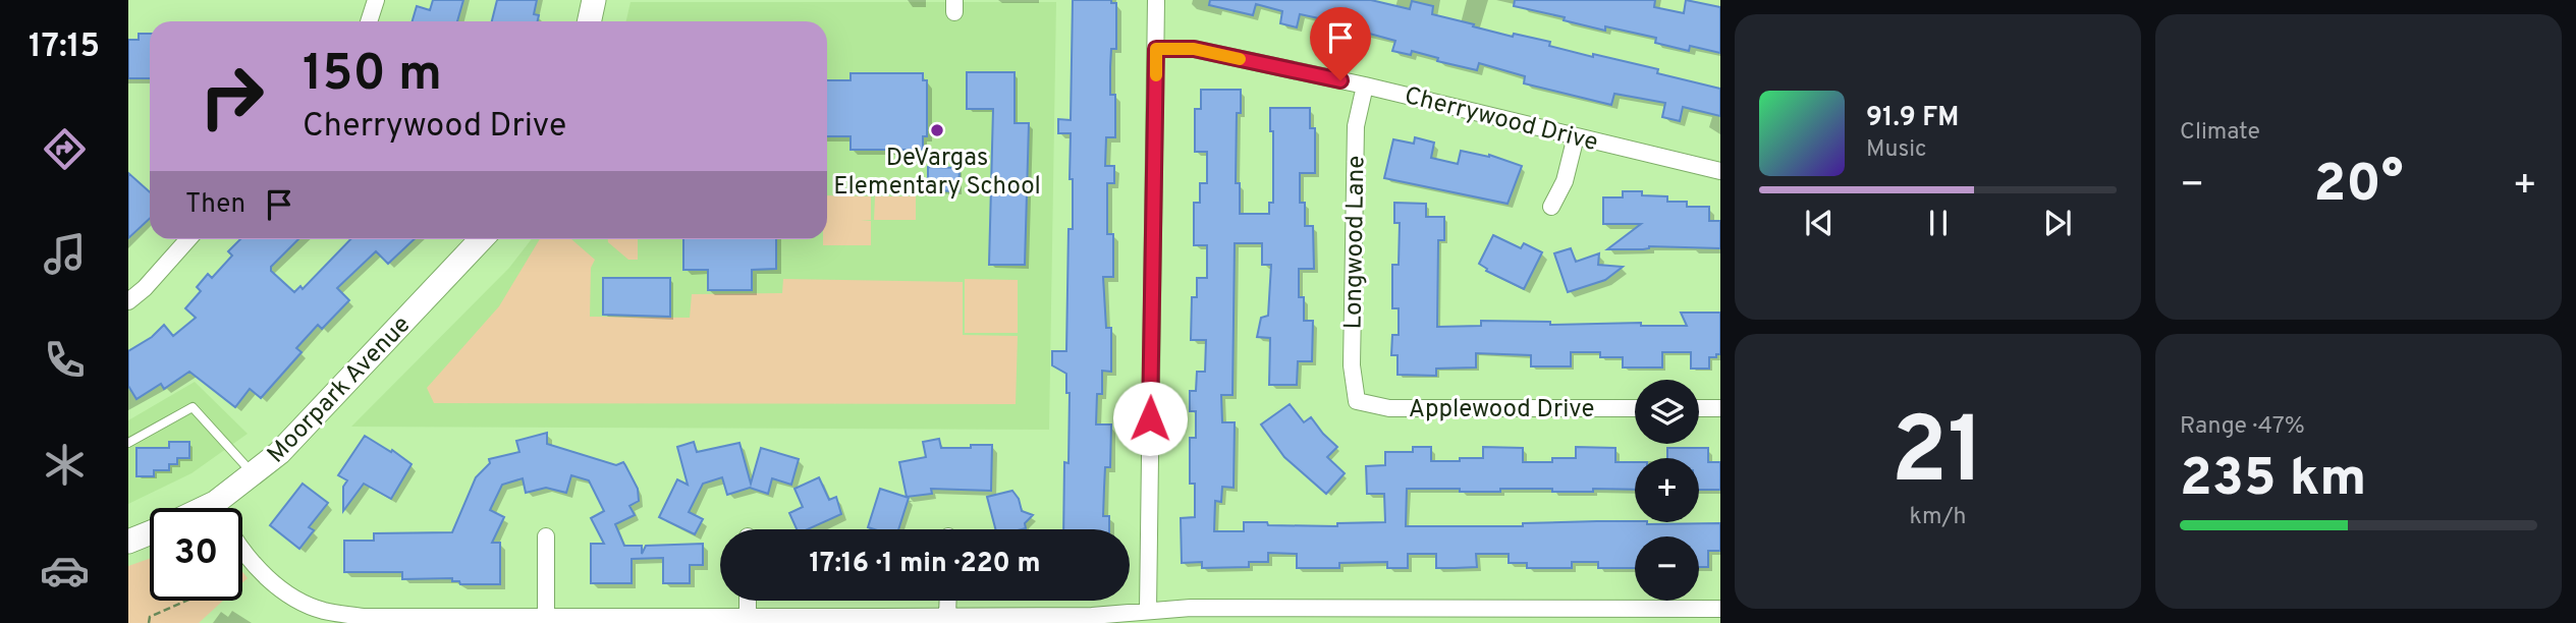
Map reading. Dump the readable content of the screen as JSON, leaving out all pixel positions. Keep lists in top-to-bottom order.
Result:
{
  "streets": {
    "main road": ["Moorpark Avenue"],
    "street": ["Cherrywood Drive", "Longwood Lane", "Applewood Drive"]
  },
  "crossings": [
    ["Cherrywood Drive", "Longwood Lane"],
    ["Longwood Lane", "Applewood Drive"]
  ],
  "places": ["DeVargas Elementary School"],
  "page": {
    "tabs": "17:15",
    "tile": [
      "Climate",
      ["21", "km/h"],
      ["Range · 47%", "235 km"]
    ],
    "turn": ["150 m", "Cherrywood Drive"],
    "song": ["91.9 FM", "Music"],
    "heat": ["−", "20°", "+"],
    "then": "Then",
    "map_buttons": ["+", "−"],
    "limit": "30",
    "trip": "17:16 · 1 min · 220 m"
  }
}
